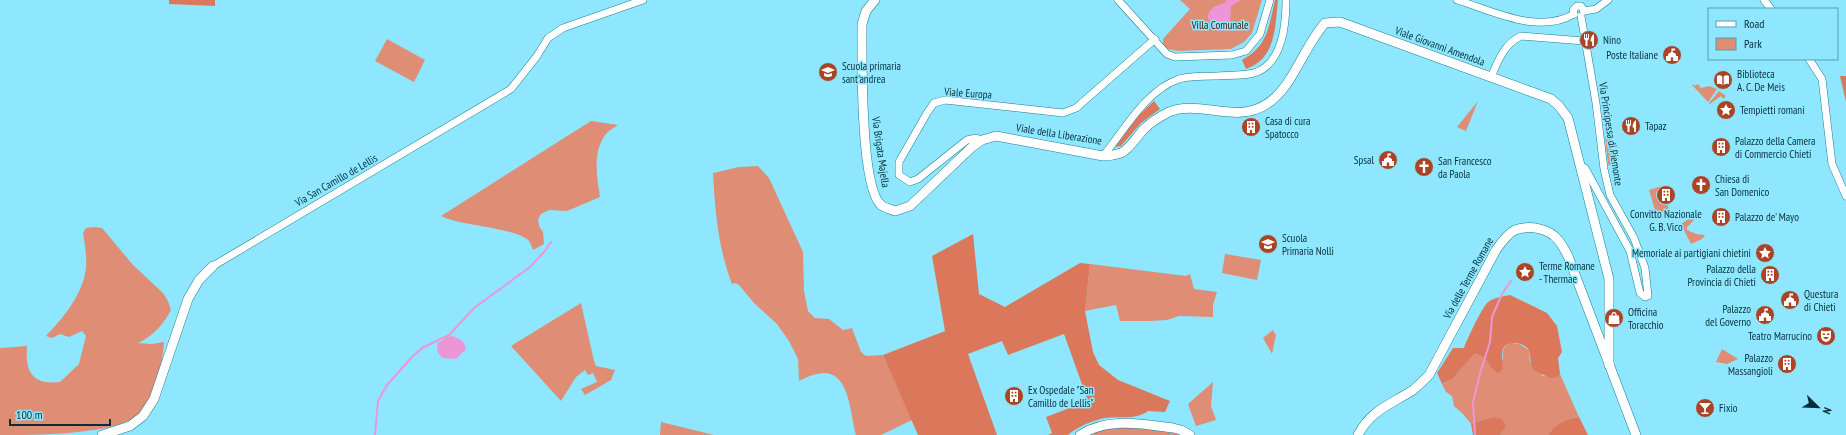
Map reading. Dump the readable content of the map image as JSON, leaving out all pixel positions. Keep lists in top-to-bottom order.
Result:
{
  "streets": {
    "main road": [
      "Viale Giovanni Amendola",
      "Viale della Liberazione",
      "Via Brigata Majella",
      "Via San Camillo de Lellis",
      "Via delle Terme Romane"
    ],
    "street": ["Viale Europa", "Via Principessa di Piemonte"]
  },
  "crossings": [
    ["Viale Giovanni Amendola", "Viale della Liberazione"],
    ["Viale Giovanni Amendola", "Via Principessa di Piemonte"],
    ["Viale Giovanni Amendola", "Via delle Terme Romane"],
    ["Viale Europa", "Viale della Liberazione"],
    ["Viale Europa", "Via Brigata Majella"],
    ["Viale della Liberazione", "Via Brigata Majella"]
  ],
  "parks": ["Villa Comunale"],
  "places": {
    "restaurant": ["Nino", "Tapaz"],
    "public building": [
      "Poste Italiane",
      "Spsal",
      "Questura di Chieti",
      "Palazzo del Governo"
    ],
    "school or university": ["Scuola primaria sant'andrea", "Scuola Primaria Nolli"],
    "library": ["Biblioteca A. C. De Meis"],
    "place": ["Tempietti romani", "Memoriale ai partigiani chietini", "Terme Romane - Thermae"],
    "building": [
      "Casa di cura Spatocco",
      "Palazzo della Camera di Commercio Chieti",
      "Convitto Nazionale G. B. Vico",
      "Palazzo de' Mayo",
      "Palazzo della Provincia di Chieti",
      "Palazzo Massangioli",
      "Ex Ospedale \"San Camillo de Lellis\""
    ],
    "church": ["San Francesco da Paola", "Chiesa di San Domenico"],
    "shop": ["Officina Toracchio"],
    "theatre": ["Teatro Marrucino"],
    "bar": ["Fixio"]
  },
  "legend": ["Road", "Park"],
  "scale_bar": "100 m",
  "north": "bottom right"
}
